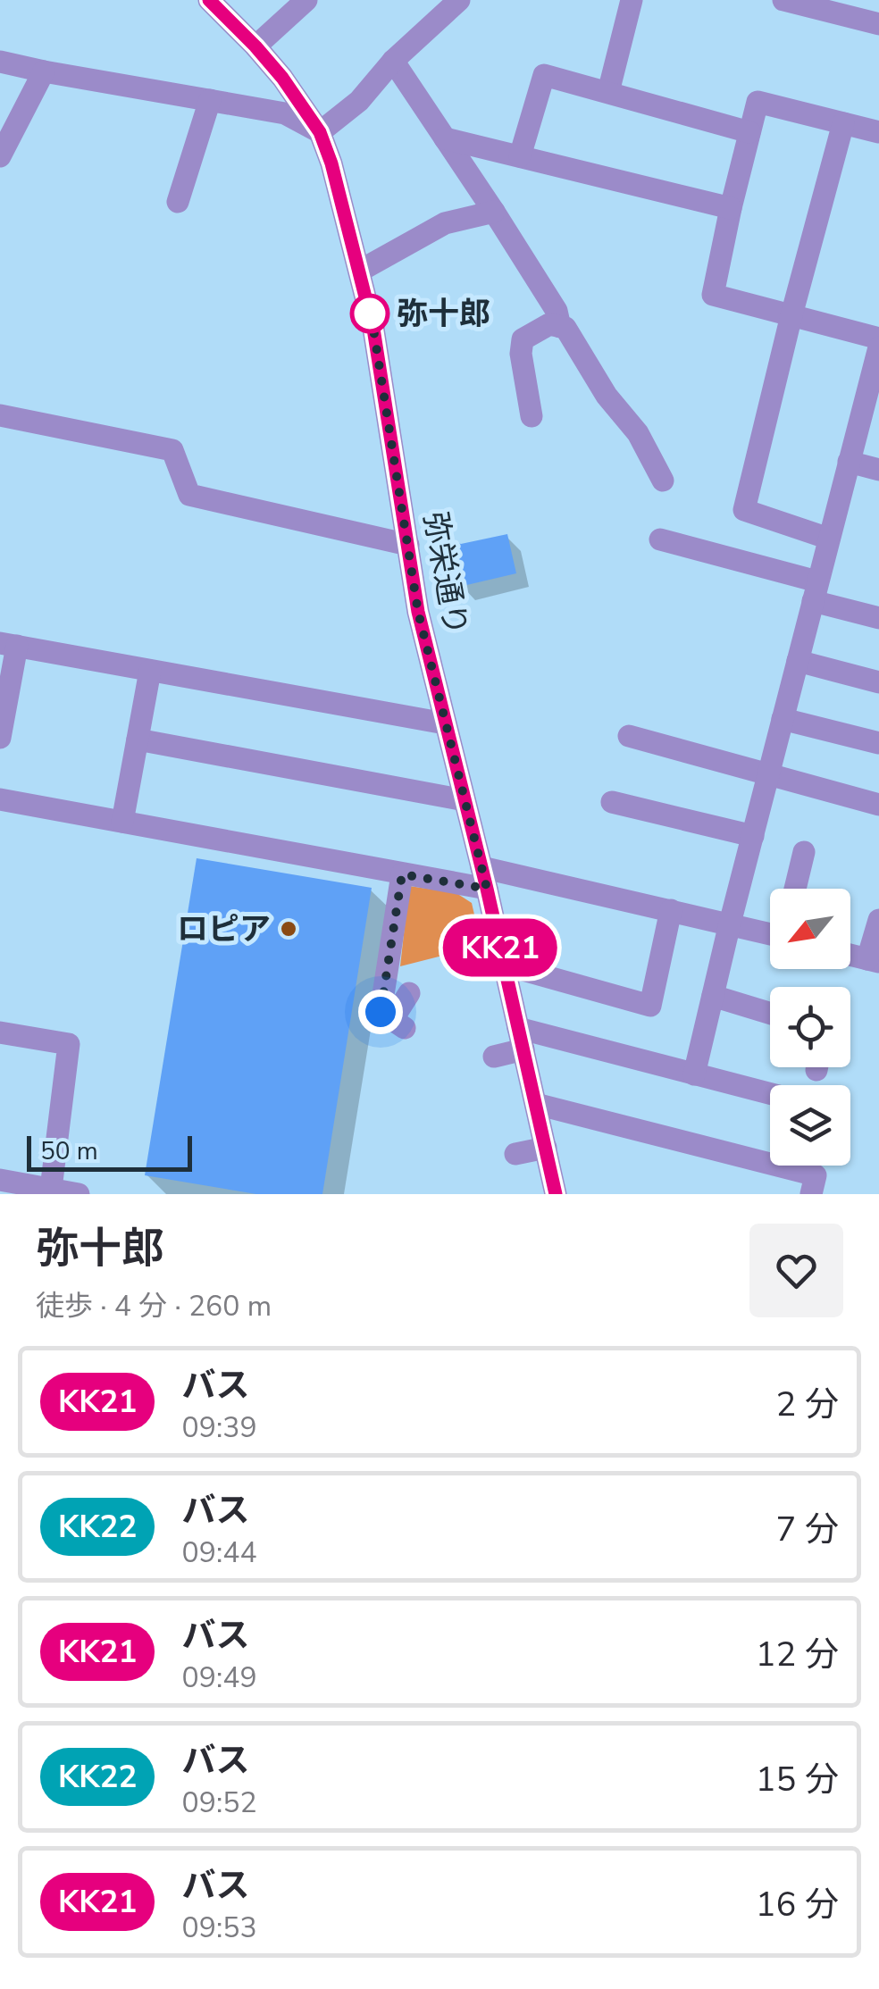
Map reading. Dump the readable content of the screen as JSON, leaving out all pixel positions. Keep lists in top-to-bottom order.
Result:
{
  "streets": {
    "street": ["弥栄通り"]
  },
  "places": ["弥十郎", "ロピア"],
  "lines": ["bus line KK21"],
  "scale_bar": "50 m",
  "north": "bottom left",
  "page": {
    "on_map": "KK21",
    "scale": "50 m",
    "heading": ["弥十郎", "徒歩 · 4 分 · 260 m"],
    "list": [
      {
        "mark": "KK21",
        "name": "バス",
        "note": "09:39",
        "value": "2 分"
      },
      {
        "mark": "KK22",
        "name": "バス",
        "note": "09:44",
        "value": "7 分"
      },
      {
        "mark": "KK21",
        "name": "バス",
        "note": "09:49",
        "value": "12 分"
      },
      {
        "mark": "KK22",
        "name": "バス",
        "note": "09:52",
        "value": "15 分"
      },
      {
        "mark": "KK21",
        "name": "バス",
        "note": "09:53",
        "value": "16 分"
      }
    ]
  }
}
